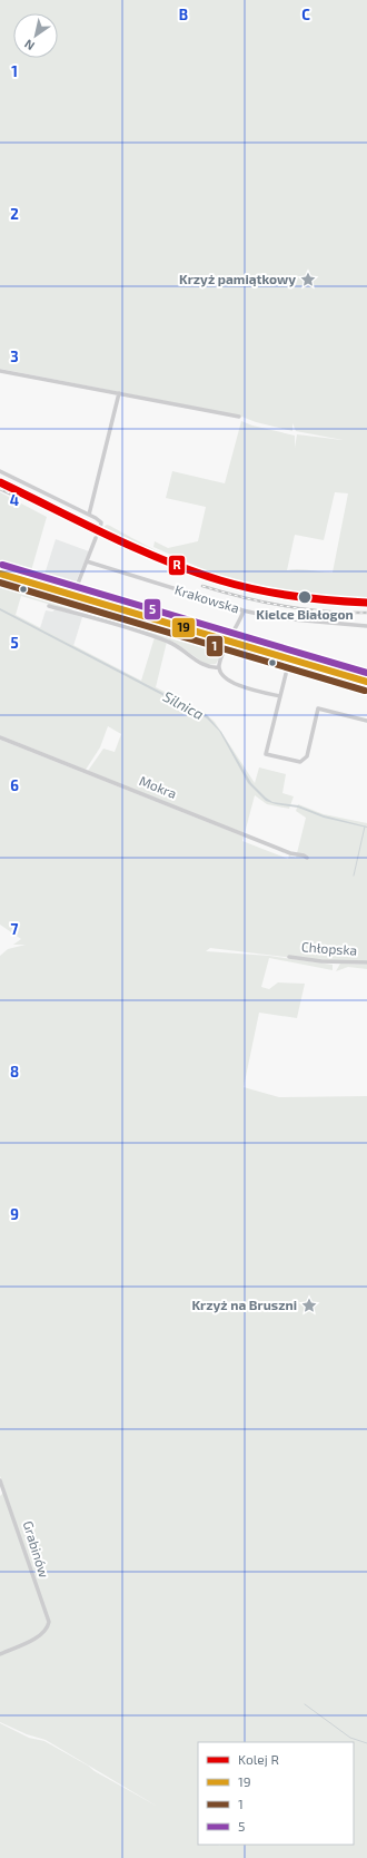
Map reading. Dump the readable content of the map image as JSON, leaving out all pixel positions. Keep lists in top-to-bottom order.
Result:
{
  "streets": {
    "street": [
      "Krakowska",
      "Mokra",
      "Chłopska",
      "Grabinów"
    ]
  },
  "water": ["Silnica"],
  "places": {
    "place": ["Krzyż pamiątkowy", "Krzyż na Bruszni"],
    "other": ["Kielce Białogon"]
  },
  "lines": [
    "rail line R",
    "transit line 5",
    "transit line 19",
    "transit line 1"
  ],
  "legend": [
    "Kolej R",
    "19",
    "1",
    "5"
  ],
  "north": "bottom left",
  "grid": {
    "columns": ["B", "C"],
    "rows": [
      "1",
      "2",
      "3",
      "4",
      "5",
      "6",
      "7",
      "8",
      "9"
    ]
  }
}
